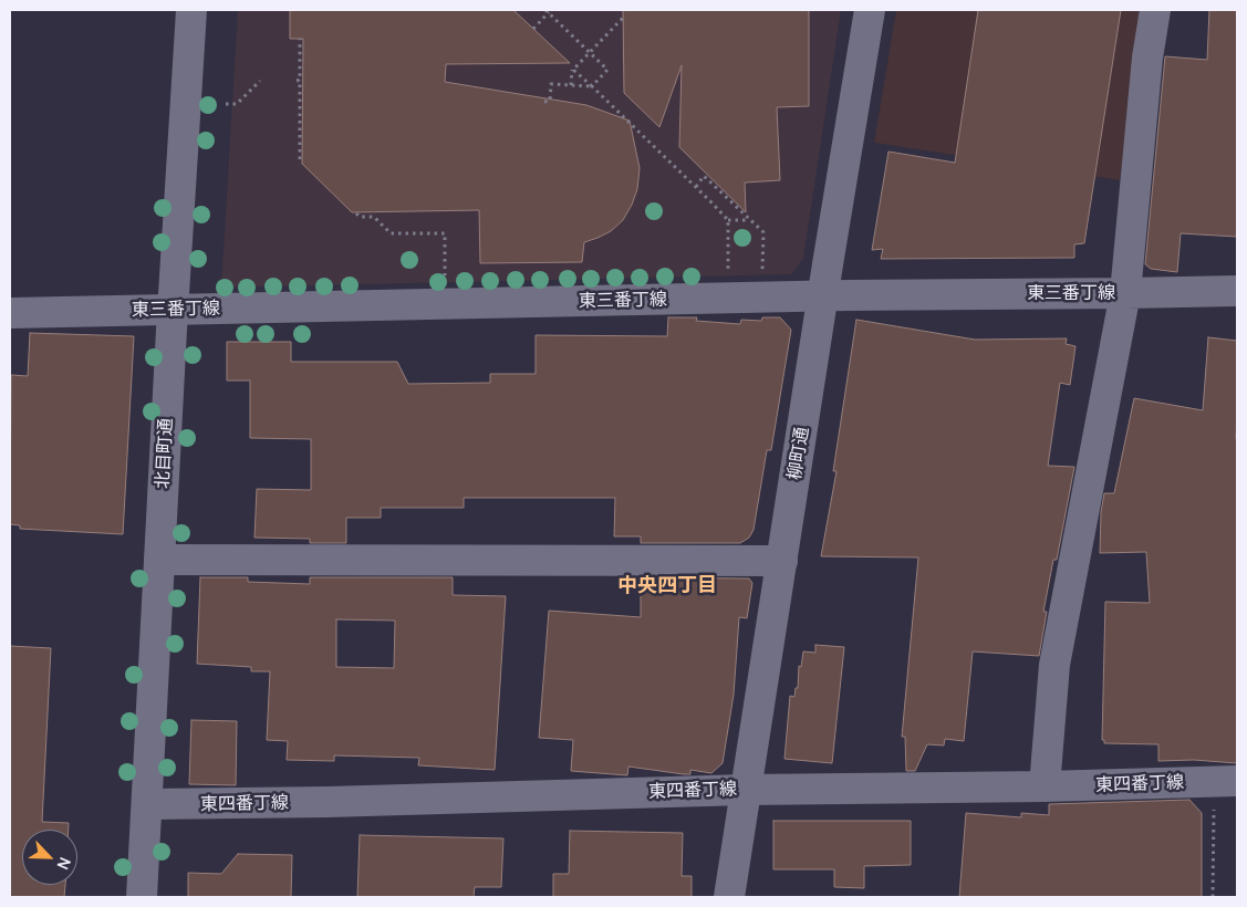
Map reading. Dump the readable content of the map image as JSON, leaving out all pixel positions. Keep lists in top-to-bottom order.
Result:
{
  "streets": {
    "street": [
      "東三番丁線",
      "北目町通",
      "柳町通",
      "東四番丁線"
    ]
  },
  "crossings": [
    ["東三番丁線", "北目町通"],
    ["東三番丁線", "柳町通"],
    ["北目町通", "東四番丁線"],
    ["柳町通", "東四番丁線"]
  ],
  "districts": ["中央四丁目"],
  "north": "bottom right"
}
